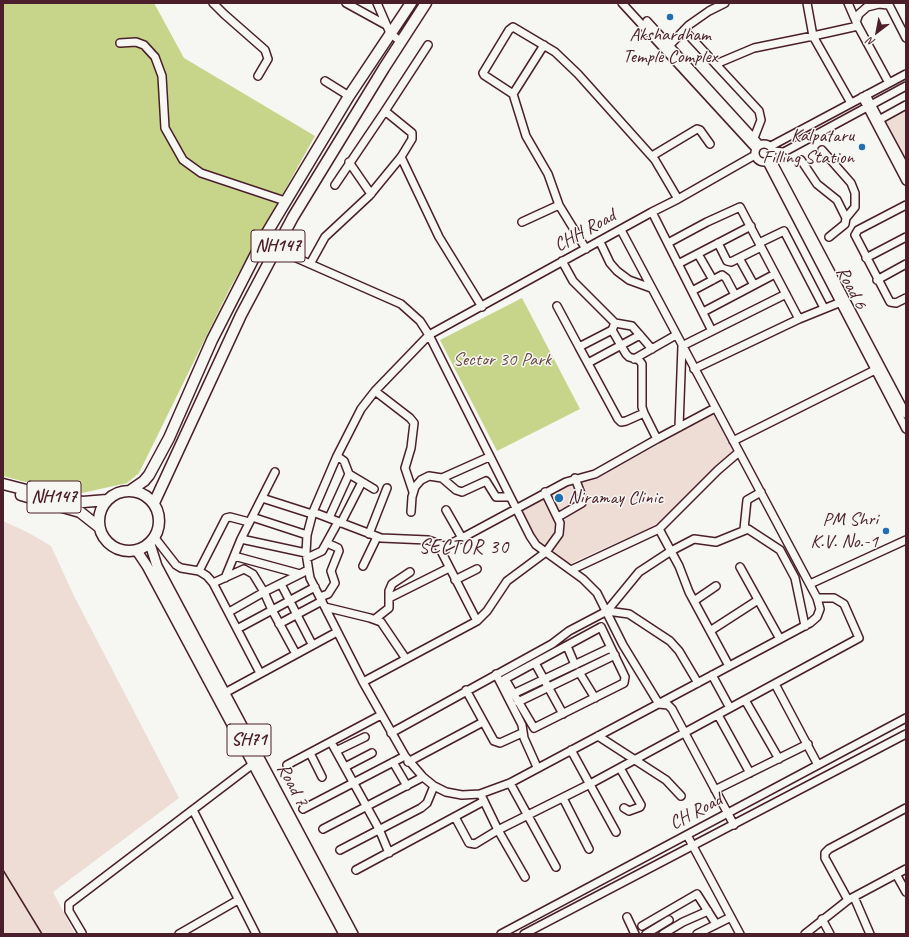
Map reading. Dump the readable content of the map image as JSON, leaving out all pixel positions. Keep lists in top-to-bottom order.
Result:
{
  "streets": {
    "highway": ["NH147"],
    "main road": ["SH71", "Road 7"],
    "street": ["CHH Road", "Road 6", "CH Road"]
  },
  "crossings": [
    ["NH147", "Road 7"]
  ],
  "districts": ["SECTOR 30"],
  "parks": ["Sector 30 Park"],
  "places": [
    "Akshardham Temple Complex",
    "Kalpataru Filling Station",
    "Niramay Clinic",
    "PM Shri K.V. No.-1"
  ],
  "north": "bottom left"
}
